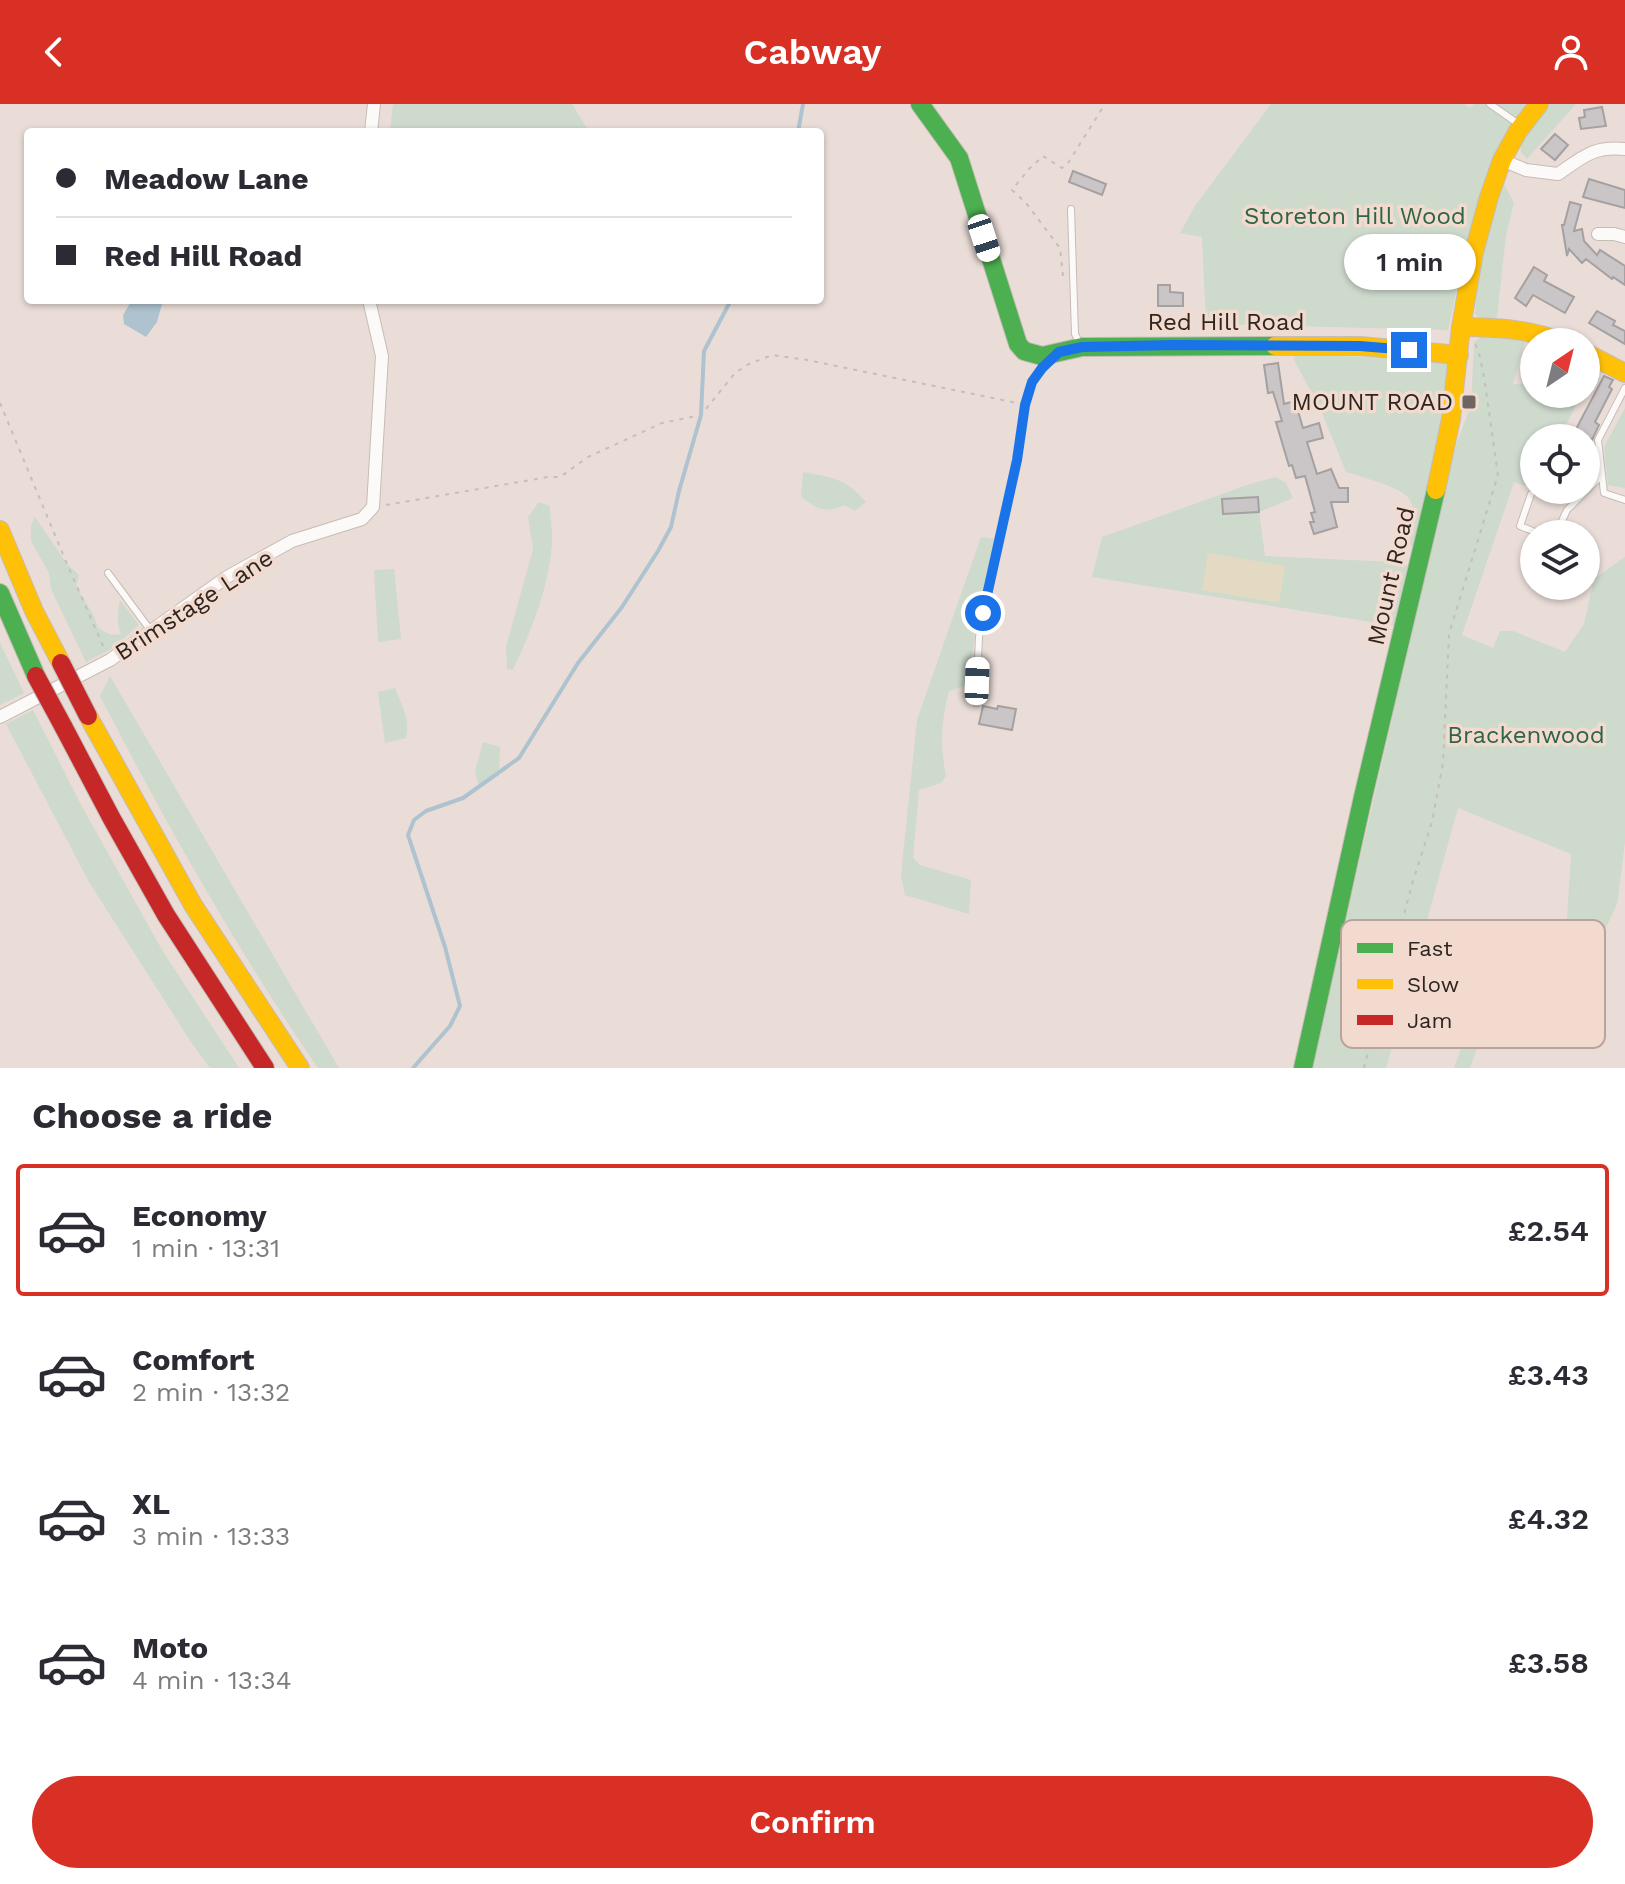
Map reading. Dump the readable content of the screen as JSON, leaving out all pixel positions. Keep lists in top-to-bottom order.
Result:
{
  "streets": {
    "main road": ["Red Hill Road", "Mount Road"],
    "street": ["Brimstage Lane"]
  },
  "crossings": [
    ["Red Hill Road", "Mount Road"]
  ],
  "parks": ["Storeton Hill Wood", "Brackenwood"],
  "places": {
    "transit": ["MOUNT ROAD"]
  },
  "legend": ["Fast", "Slow", "Jam"],
  "north": "top right",
  "page": {
    "header": "Cabway",
    "banner": ["Meadow Lane", "Red Hill Road"],
    "bubble": "1 min",
    "heading": "Choose a ride",
    "list": [
      {
        "name": "Economy",
        "note": "1 min · 13:31",
        "value": "£2.54"
      },
      {
        "name": "Comfort",
        "note": "2 min · 13:32",
        "value": "£3.43"
      },
      {
        "name": "XL",
        "note": "3 min · 13:33",
        "value": "£4.32"
      },
      {
        "name": "Moto",
        "note": "4 min · 13:34",
        "value": "£3.58"
      }
    ],
    "buttons": "Confirm"
  }
}
